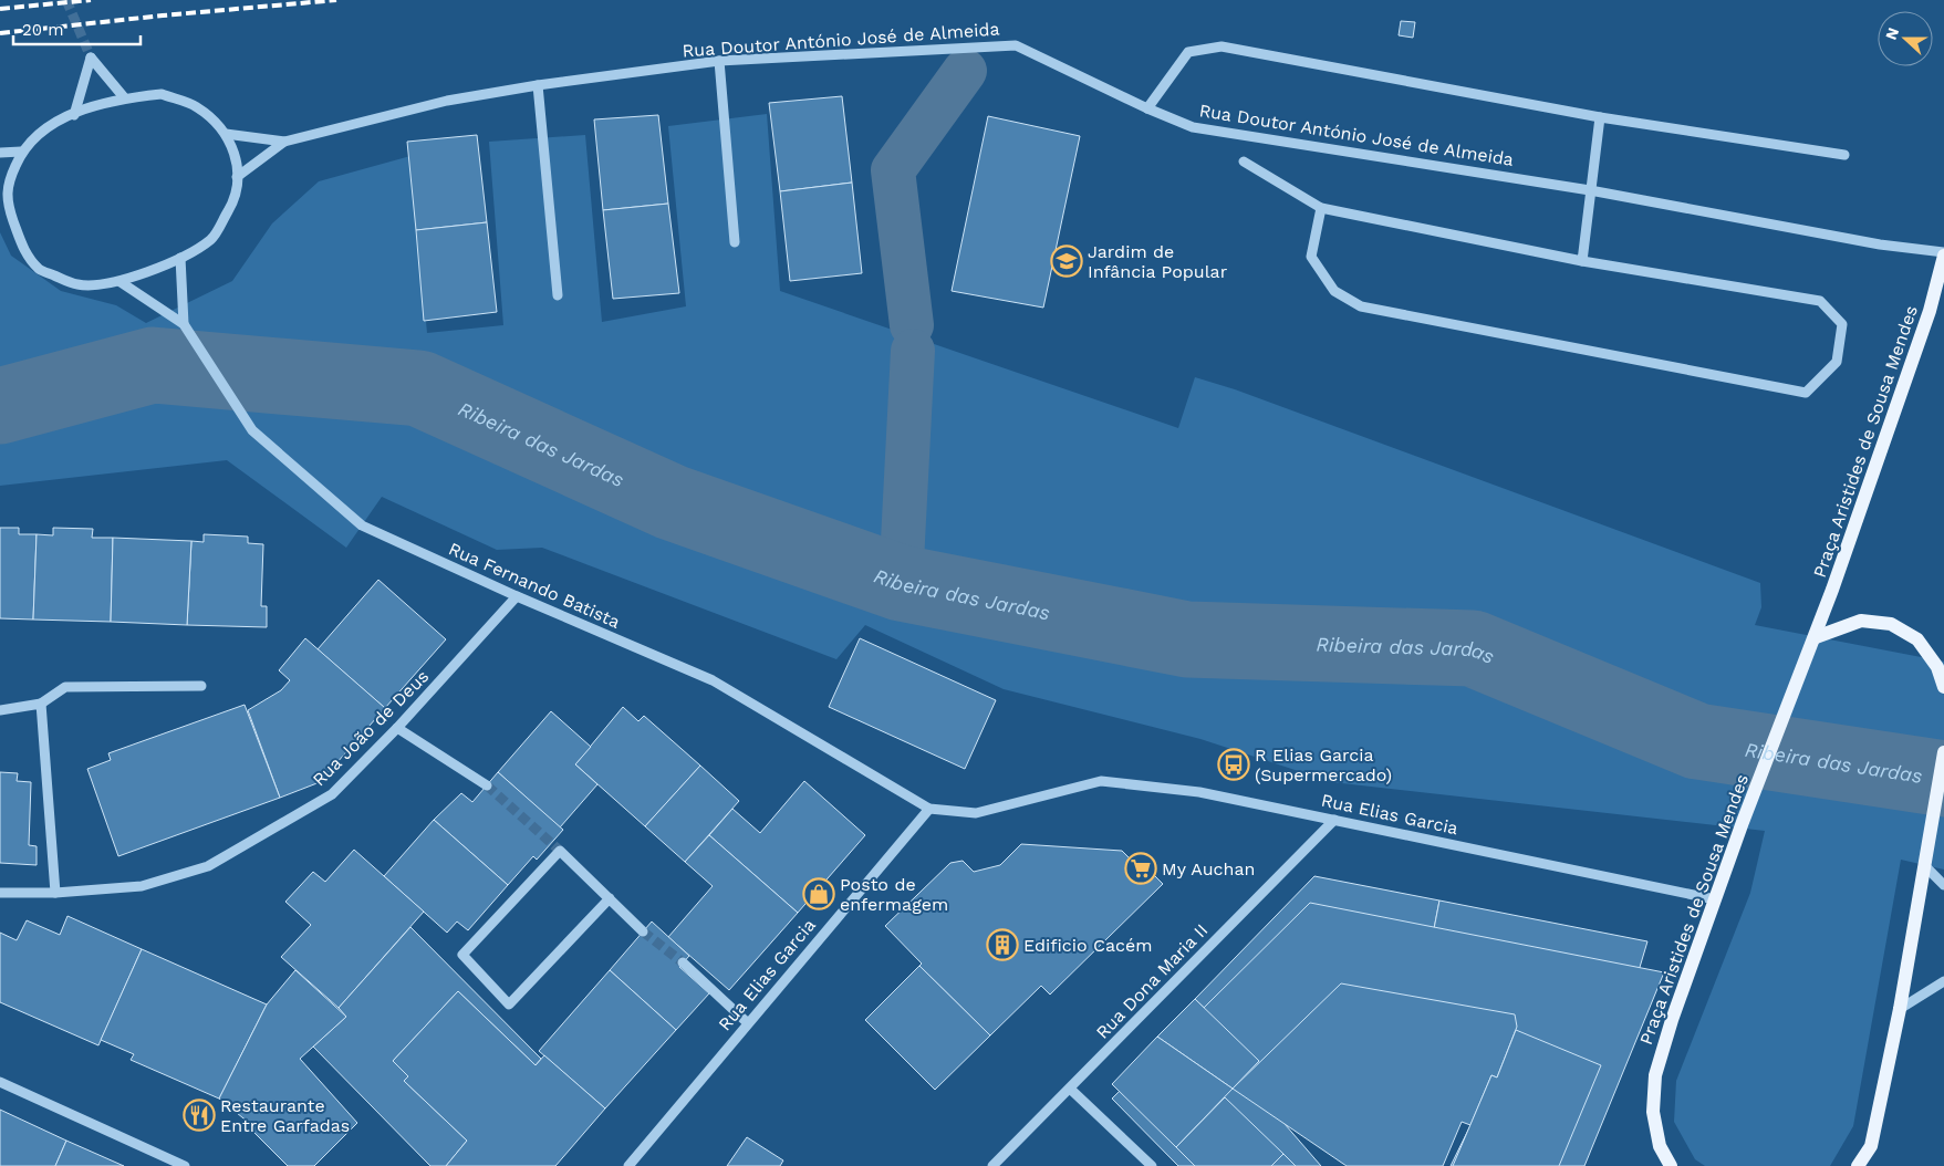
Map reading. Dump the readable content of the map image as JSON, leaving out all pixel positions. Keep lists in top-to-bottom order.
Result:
{
  "streets": {
    "main road": ["Praça Aristides de Sousa Mendes"],
    "street": [
      "Rua Doutor António José de Almeida",
      "Rua Fernando Batista",
      "Rua João de Deus",
      "Rua Elias Garcia",
      "Rua Dona Maria II"
    ]
  },
  "crossings": [
    ["Rua Doutor António José de Almeida", "Praça Aristides de Sousa Mendes"],
    ["Praça Aristides de Sousa Mendes", "Rua Elias Garcia"],
    ["Rua Fernando Batista", "Rua João de Deus"],
    ["Rua Fernando Batista", "Rua Elias Garcia"],
    ["Rua Elias Garcia", "Rua Dona Maria II"]
  ],
  "water": ["Ribeira das Jardas"],
  "places": {
    "school or university": ["Jardim de Infância Popular"],
    "bus stop": ["R Elias Garcia (Supermercado)"],
    "supermarket": ["My Auchan"],
    "shop": ["Posto de enfermagem"],
    "building": ["Edificio Cacém"],
    "restaurant": ["Restaurante Entre Garfadas"]
  },
  "scale_bar": "20 m",
  "north": "left"
}
